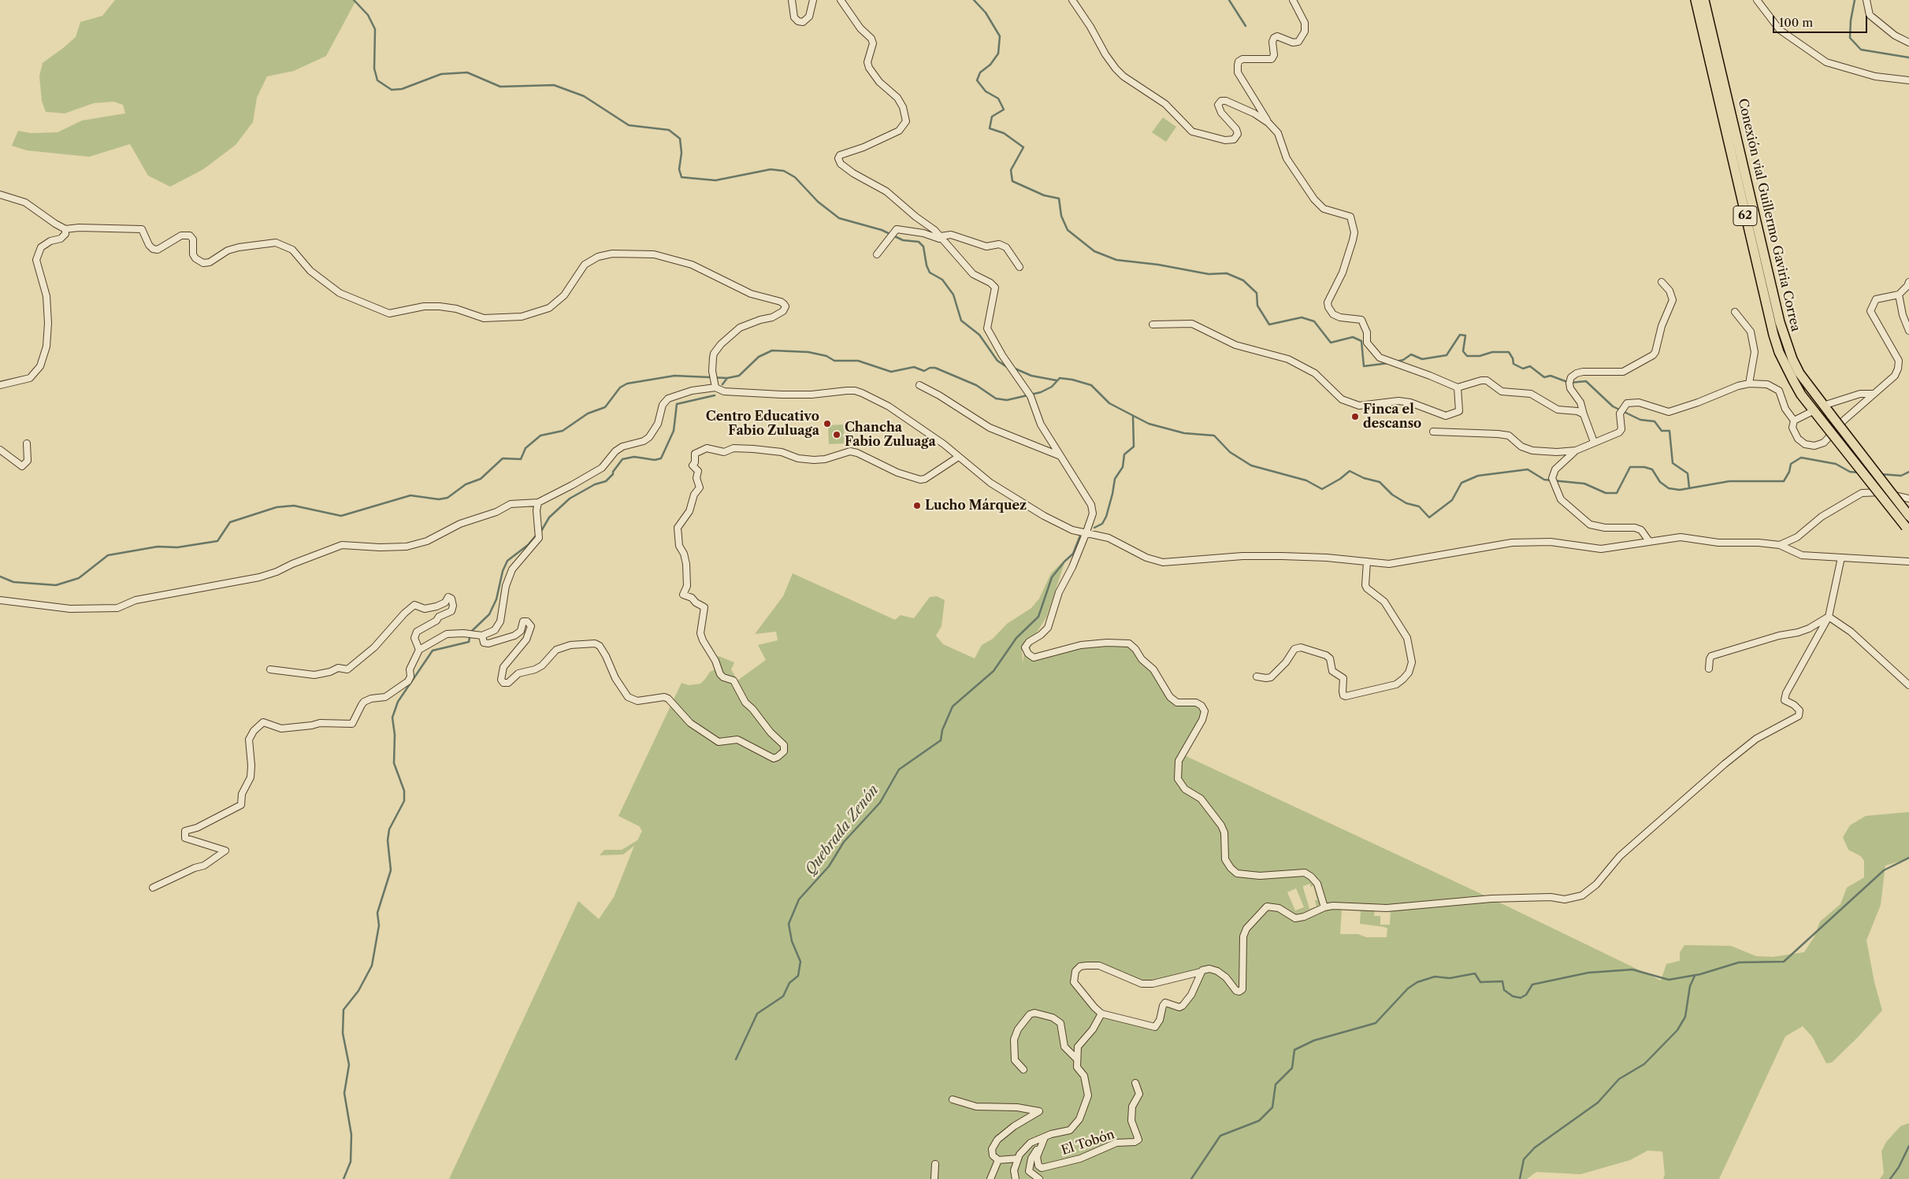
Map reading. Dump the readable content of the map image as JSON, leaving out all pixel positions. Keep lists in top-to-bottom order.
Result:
{
  "streets": {
    "highway": ["Conexión vial Guillermo Gaviria Correa", "62"],
    "street": ["El Tobón"]
  },
  "water": ["Quebrada Zenón"],
  "places": [
    "Finca el descanso",
    "Centro Educativo Fabio Zuluaga",
    "Chancha Fabio Zuluaga",
    "Lucho Márquez"
  ],
  "scale_bar": "100 m"
}
